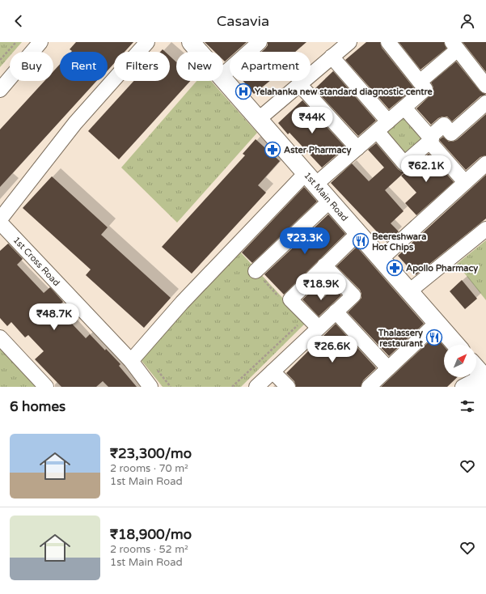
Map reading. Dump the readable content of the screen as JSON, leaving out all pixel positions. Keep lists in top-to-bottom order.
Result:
{
  "streets": {
    "street": ["1st Main Road", "1st Cross Road"]
  },
  "places": {
    "hospital": ["Yelahanka new standard diagnostic centre"],
    "pharmacy": ["Aster Pharmacy", "Apollo Pharmacy"],
    "restaurant": ["Beereshwara Hot Chips", "Thalassery restaurant"]
  },
  "north": "top right",
  "page": {
    "header": "Casavia",
    "chip": [
      "Buy",
      "Rent",
      "Filters",
      "New",
      "Apartment"
    ],
    "price": [
      "₹44K",
      "₹62.1K",
      "₹23.3K",
      "₹18.9K",
      "₹48.7K",
      "₹26.6K"
    ],
    "heading": "6 homes",
    "list": [
      {
        "name": "₹23,300/mo",
        "note": "2 rooms · 70 m² · 1st Main Road"
      },
      {
        "name": "₹18,900/mo",
        "note": "2 rooms · 52 m² · 1st Main Road"
      }
    ]
  }
}
